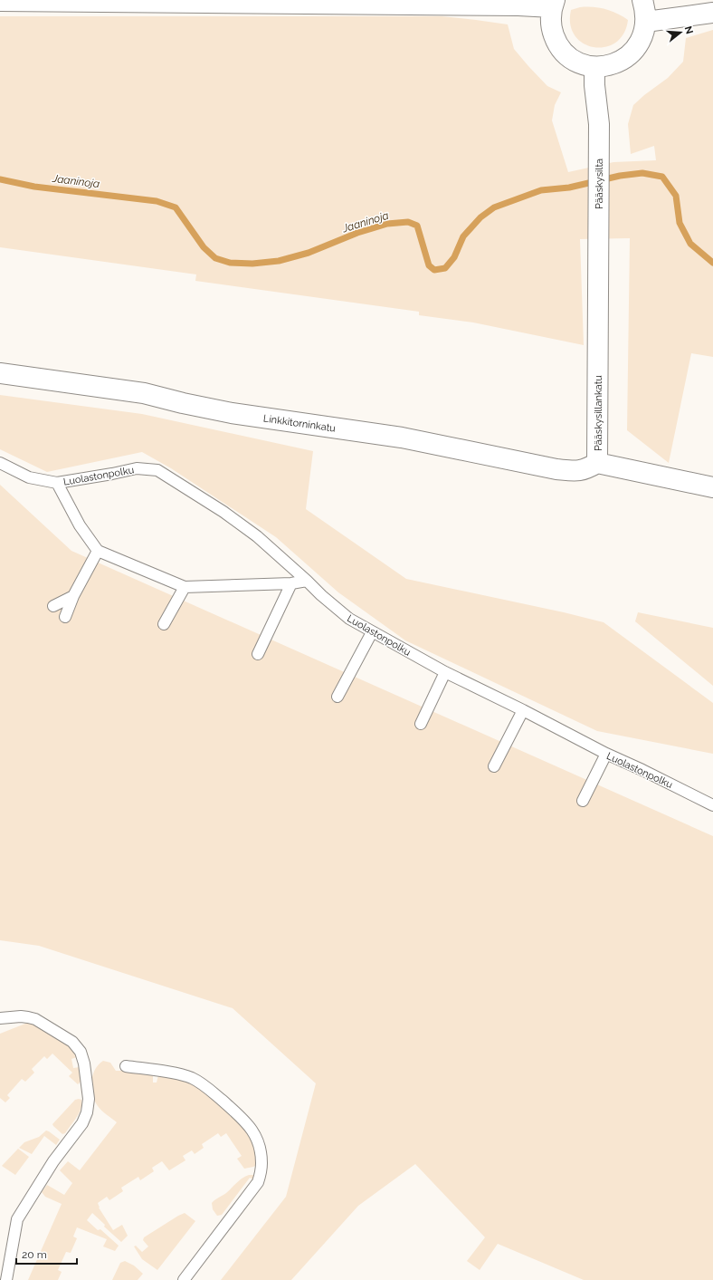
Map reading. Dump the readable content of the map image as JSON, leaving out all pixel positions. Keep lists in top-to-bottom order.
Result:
{
  "streets": {
    "street": ["Pääskysilta", "Pääskysillankatu", "Linkkitorninkatu"],
    "lane": ["Luolastonpolku"]
  },
  "crossings": [
    ["Pääskysilta", "Pääskysillankatu"],
    ["Pääskysillankatu", "Linkkitorninkatu"]
  ],
  "water": ["Jaaninoja"],
  "scale_bar": "20 m",
  "north": "right"
}
